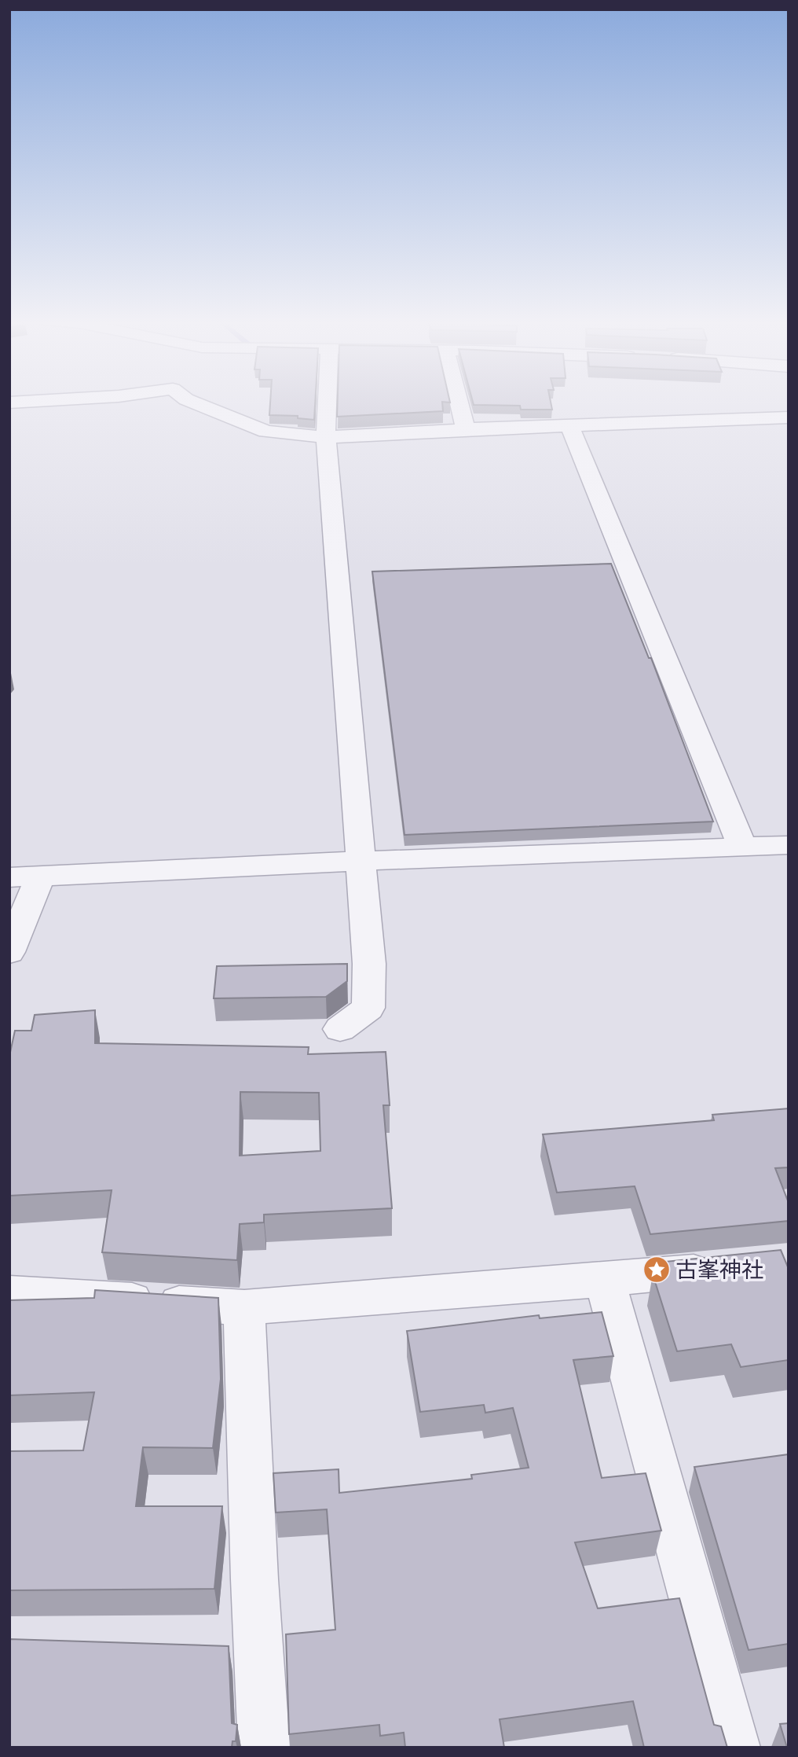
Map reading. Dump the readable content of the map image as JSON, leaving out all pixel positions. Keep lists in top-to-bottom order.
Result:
{
  "places": {
    "place": ["古峯神社"]
  }
}
